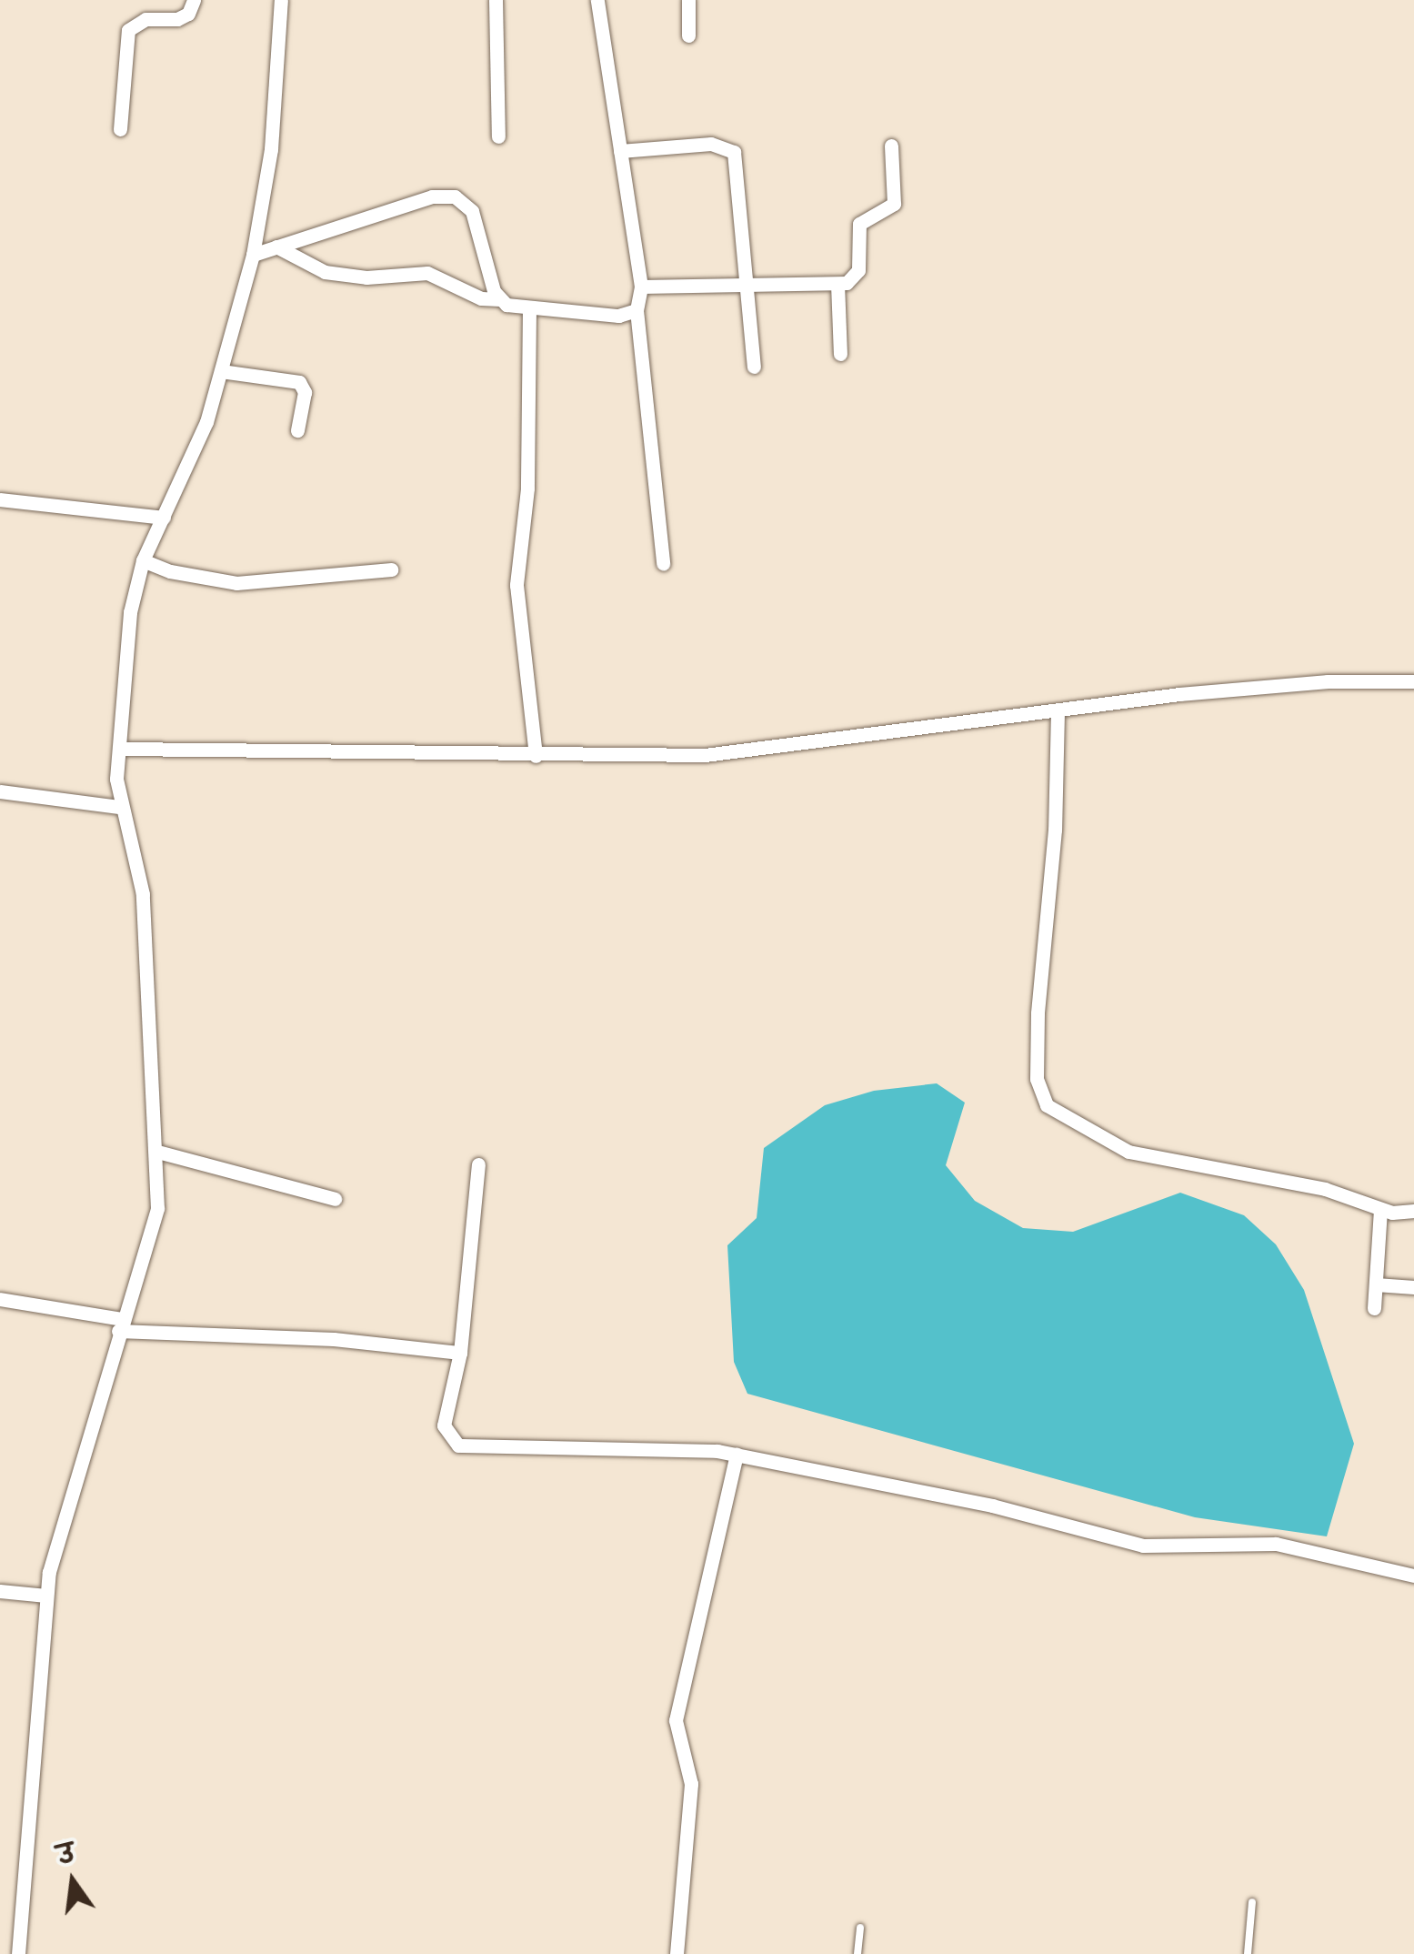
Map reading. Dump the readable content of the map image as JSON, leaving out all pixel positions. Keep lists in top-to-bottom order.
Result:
{
  "north": "top"
}
